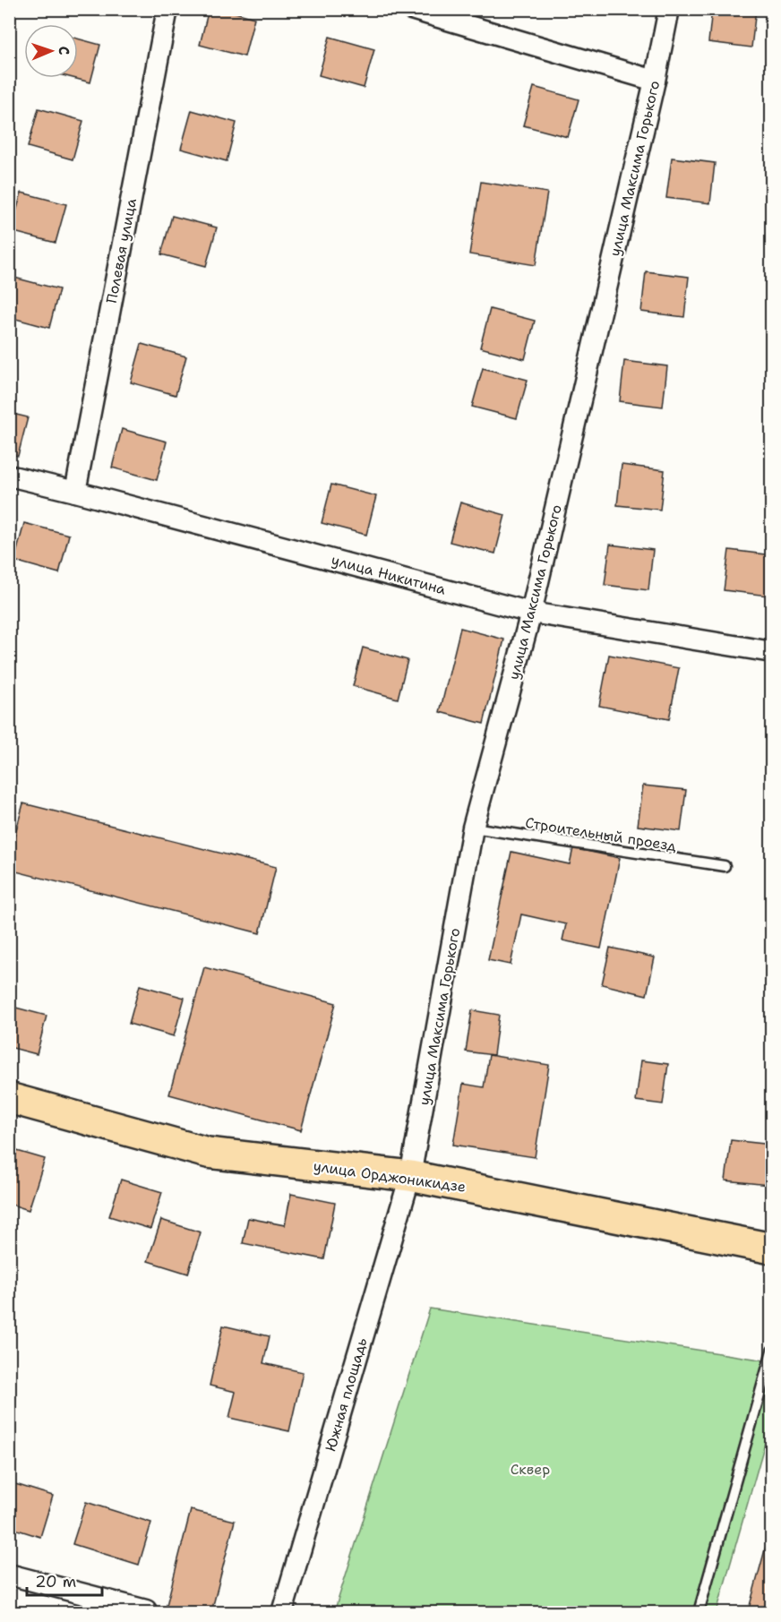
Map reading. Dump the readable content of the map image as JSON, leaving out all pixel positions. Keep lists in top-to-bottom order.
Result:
{
  "streets": {
    "main road": ["улица Орджоникидзе"],
    "street": [
      "улица Максима Горького",
      "Полевая улица",
      "улица Никитина",
      "Южная площадь"
    ],
    "lane": ["Строительный проезд"]
  },
  "crossings": [
    ["улица Максима Горького", "улица Никитина"],
    ["улица Максима Горького", "Строительный проезд"],
    ["улица Максима Горького", "улица Орджоникидзе"],
    ["улица Максима Горького", "Южная площадь"],
    ["Полевая улица", "улица Никитина"],
    ["улица Орджоникидзе", "Южная площадь"]
  ],
  "parks": ["Сквер"],
  "scale_bar": "20 m",
  "north": "right"
}
